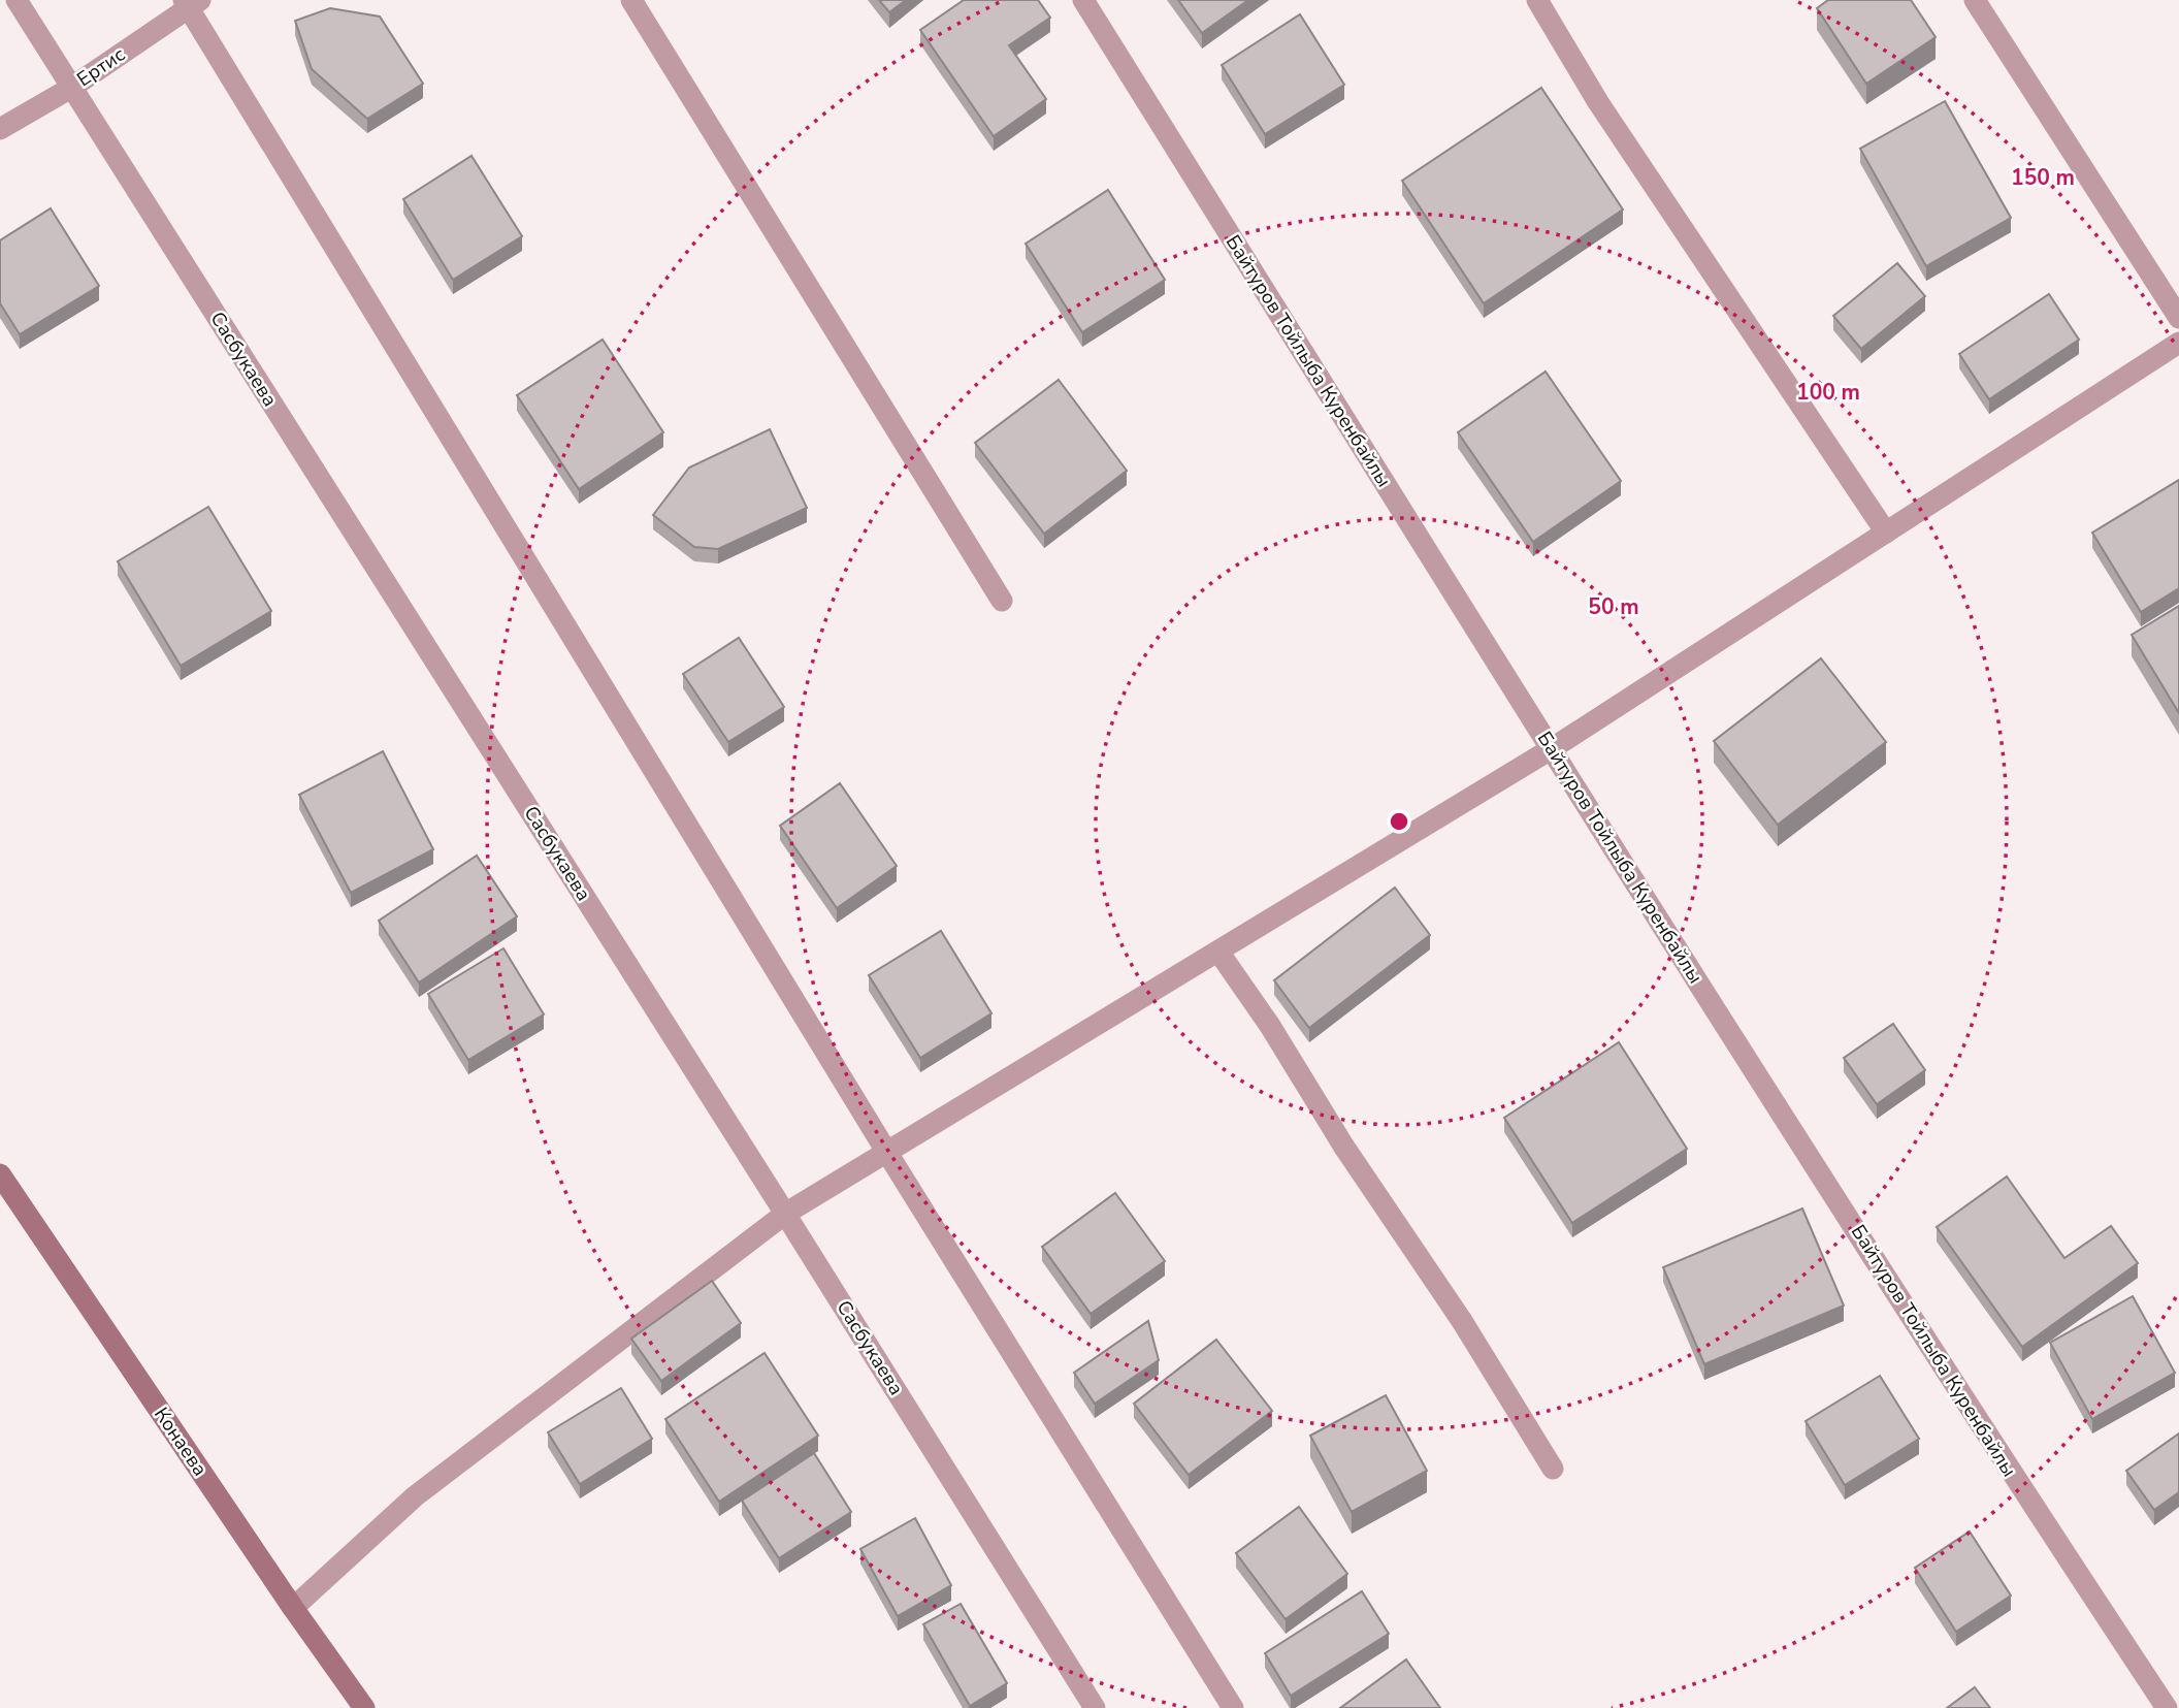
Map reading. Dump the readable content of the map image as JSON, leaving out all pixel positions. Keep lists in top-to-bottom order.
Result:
{
  "streets": {
    "main road": ["Конаева"],
    "street": ["Ертис", "Сасбукаева", "Байтуров Тойлыба Куренбайлы"]
  },
  "crossings": [
    ["Ертис", "Сасбукаева"]
  ],
  "rings": ["150 m", "100 m", "50 m"]
}
